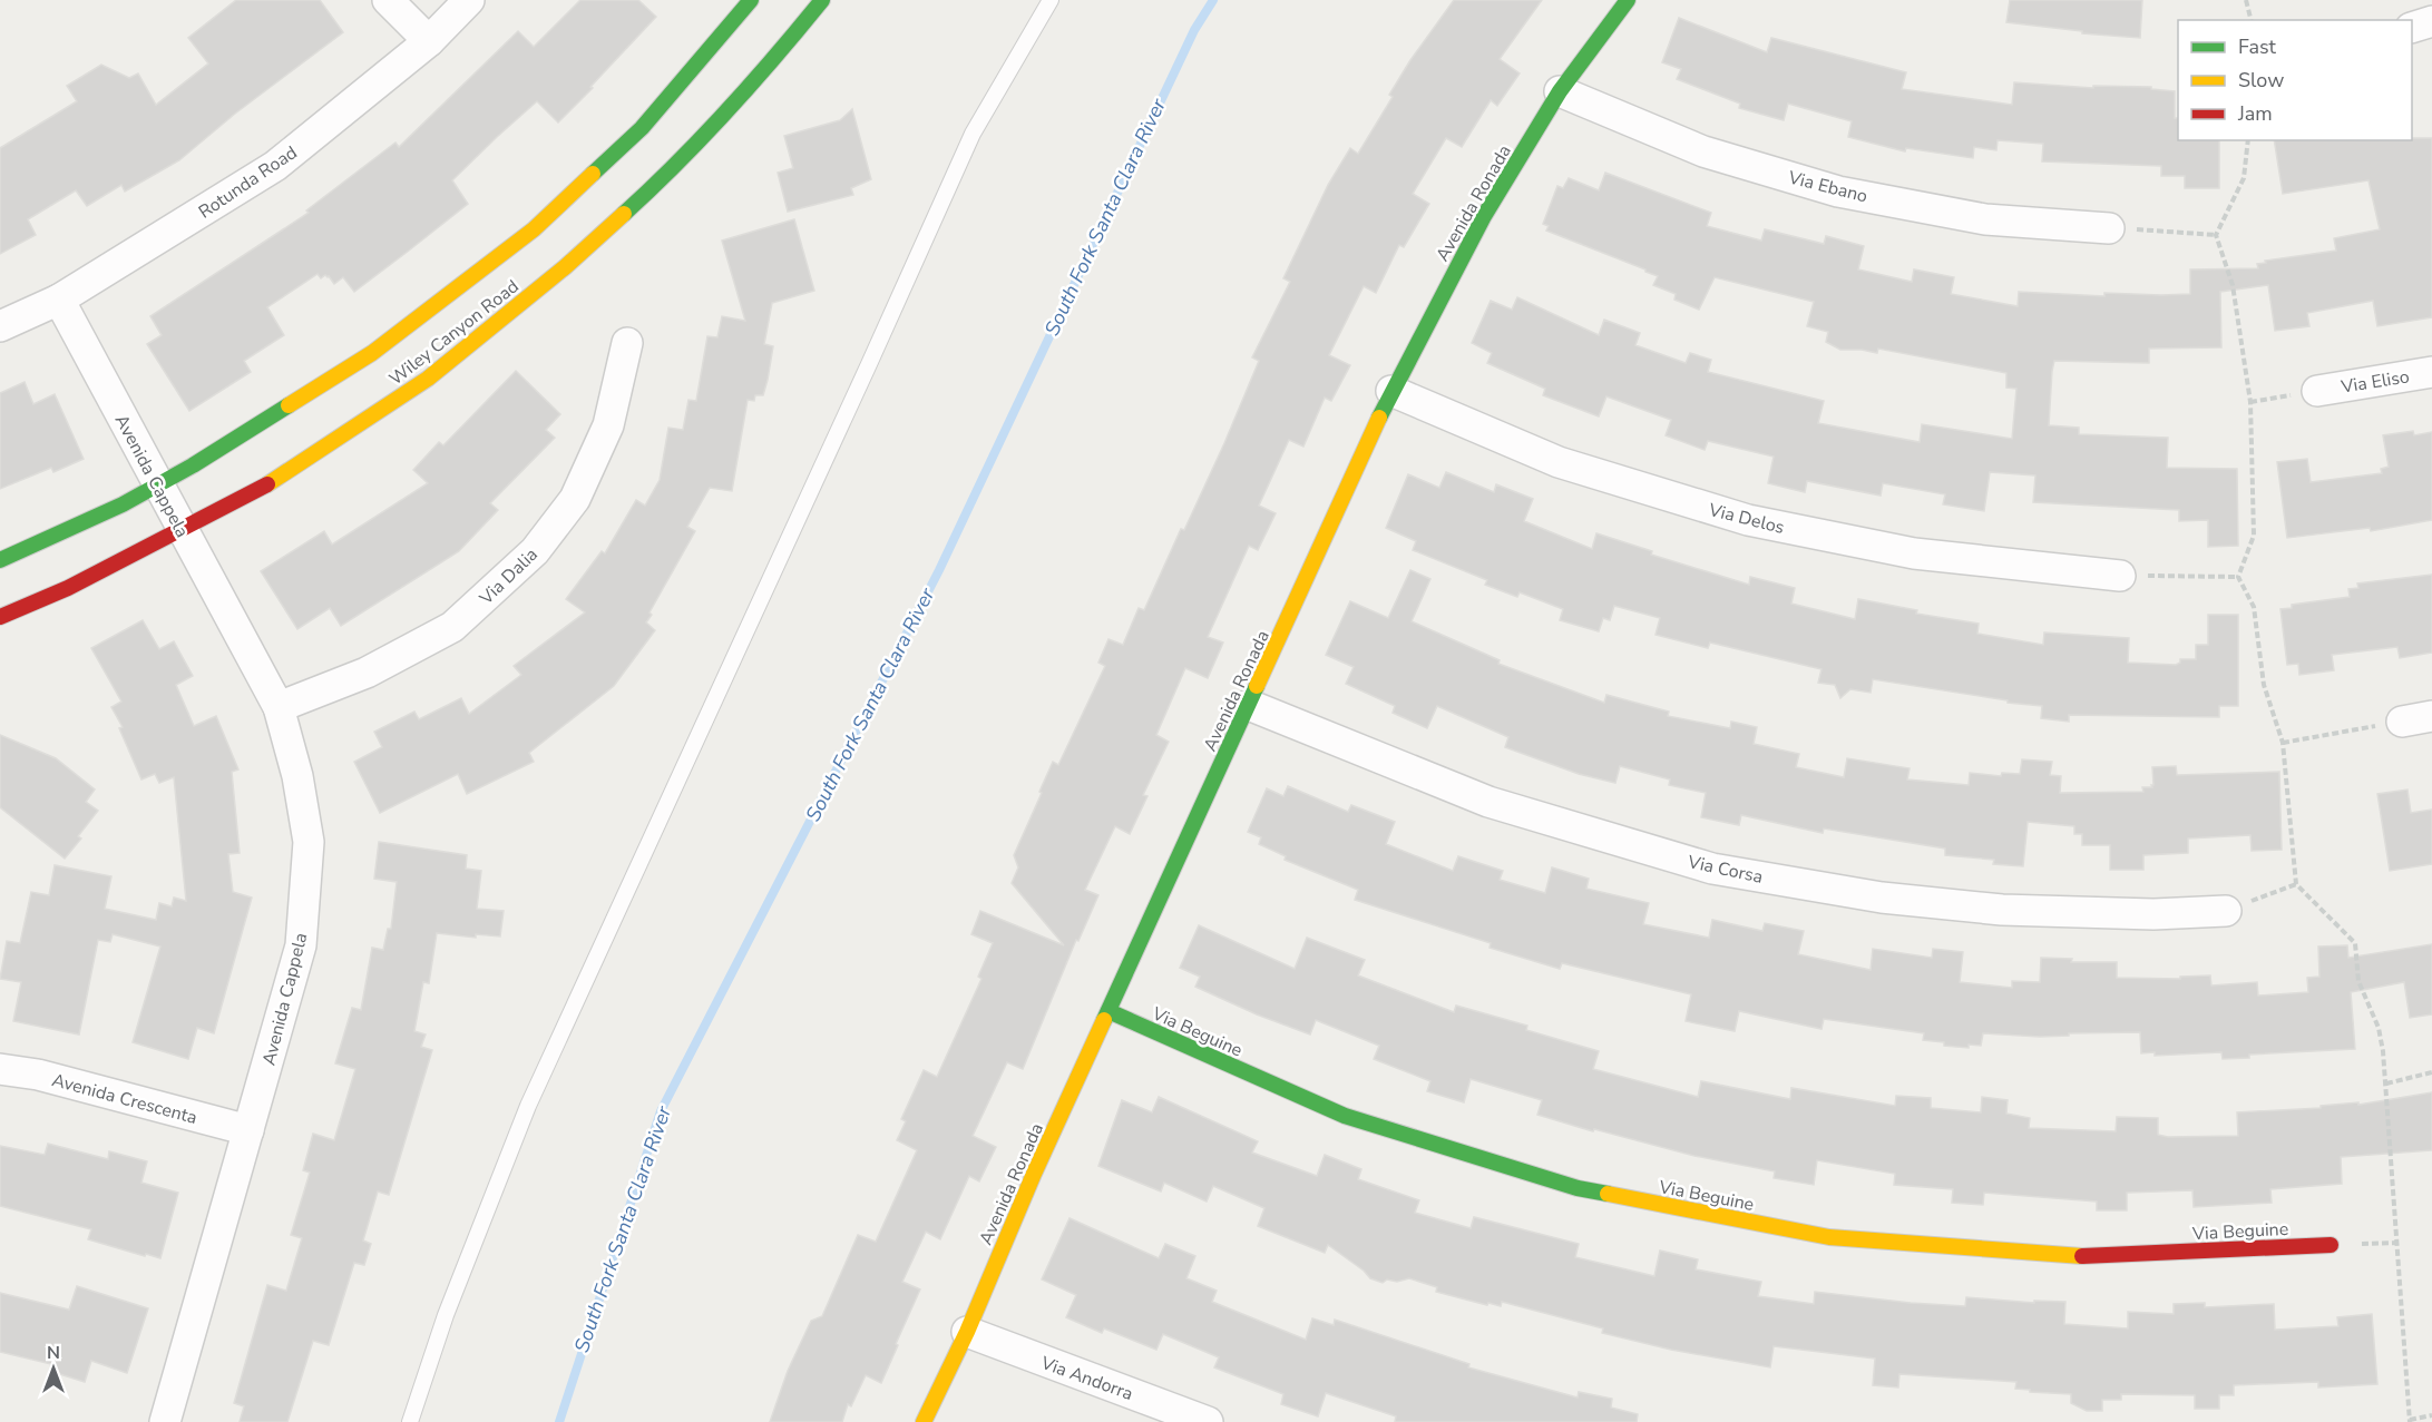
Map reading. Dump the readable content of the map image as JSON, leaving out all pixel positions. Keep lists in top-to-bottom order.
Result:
{
  "streets": {
    "street": [
      "Rotunda Road",
      "Via Ebano",
      "Avenida Ronada",
      "Wiley Canyon Road",
      "Via Eliso",
      "Avenida Cappela",
      "Via Delos",
      "Via Dalia",
      "Via Corsa",
      "Via Beguine",
      "Avenida Crescenta",
      "Via Andorra"
    ]
  },
  "crossings": [
    ["Rotunda Road", "Avenida Cappela"],
    ["Via Ebano", "Avenida Ronada"],
    ["Avenida Ronada", "Via Delos"],
    ["Avenida Ronada", "Via Corsa"],
    ["Avenida Ronada", "Via Beguine"],
    ["Avenida Ronada", "Via Andorra"],
    ["Wiley Canyon Road", "Avenida Cappela"],
    ["Avenida Cappela", "Via Dalia"],
    ["Avenida Cappela", "Avenida Crescenta"]
  ],
  "water": ["South Fork Santa Clara River"],
  "legend": ["Fast", "Slow", "Jam"],
  "north": "top"
}
